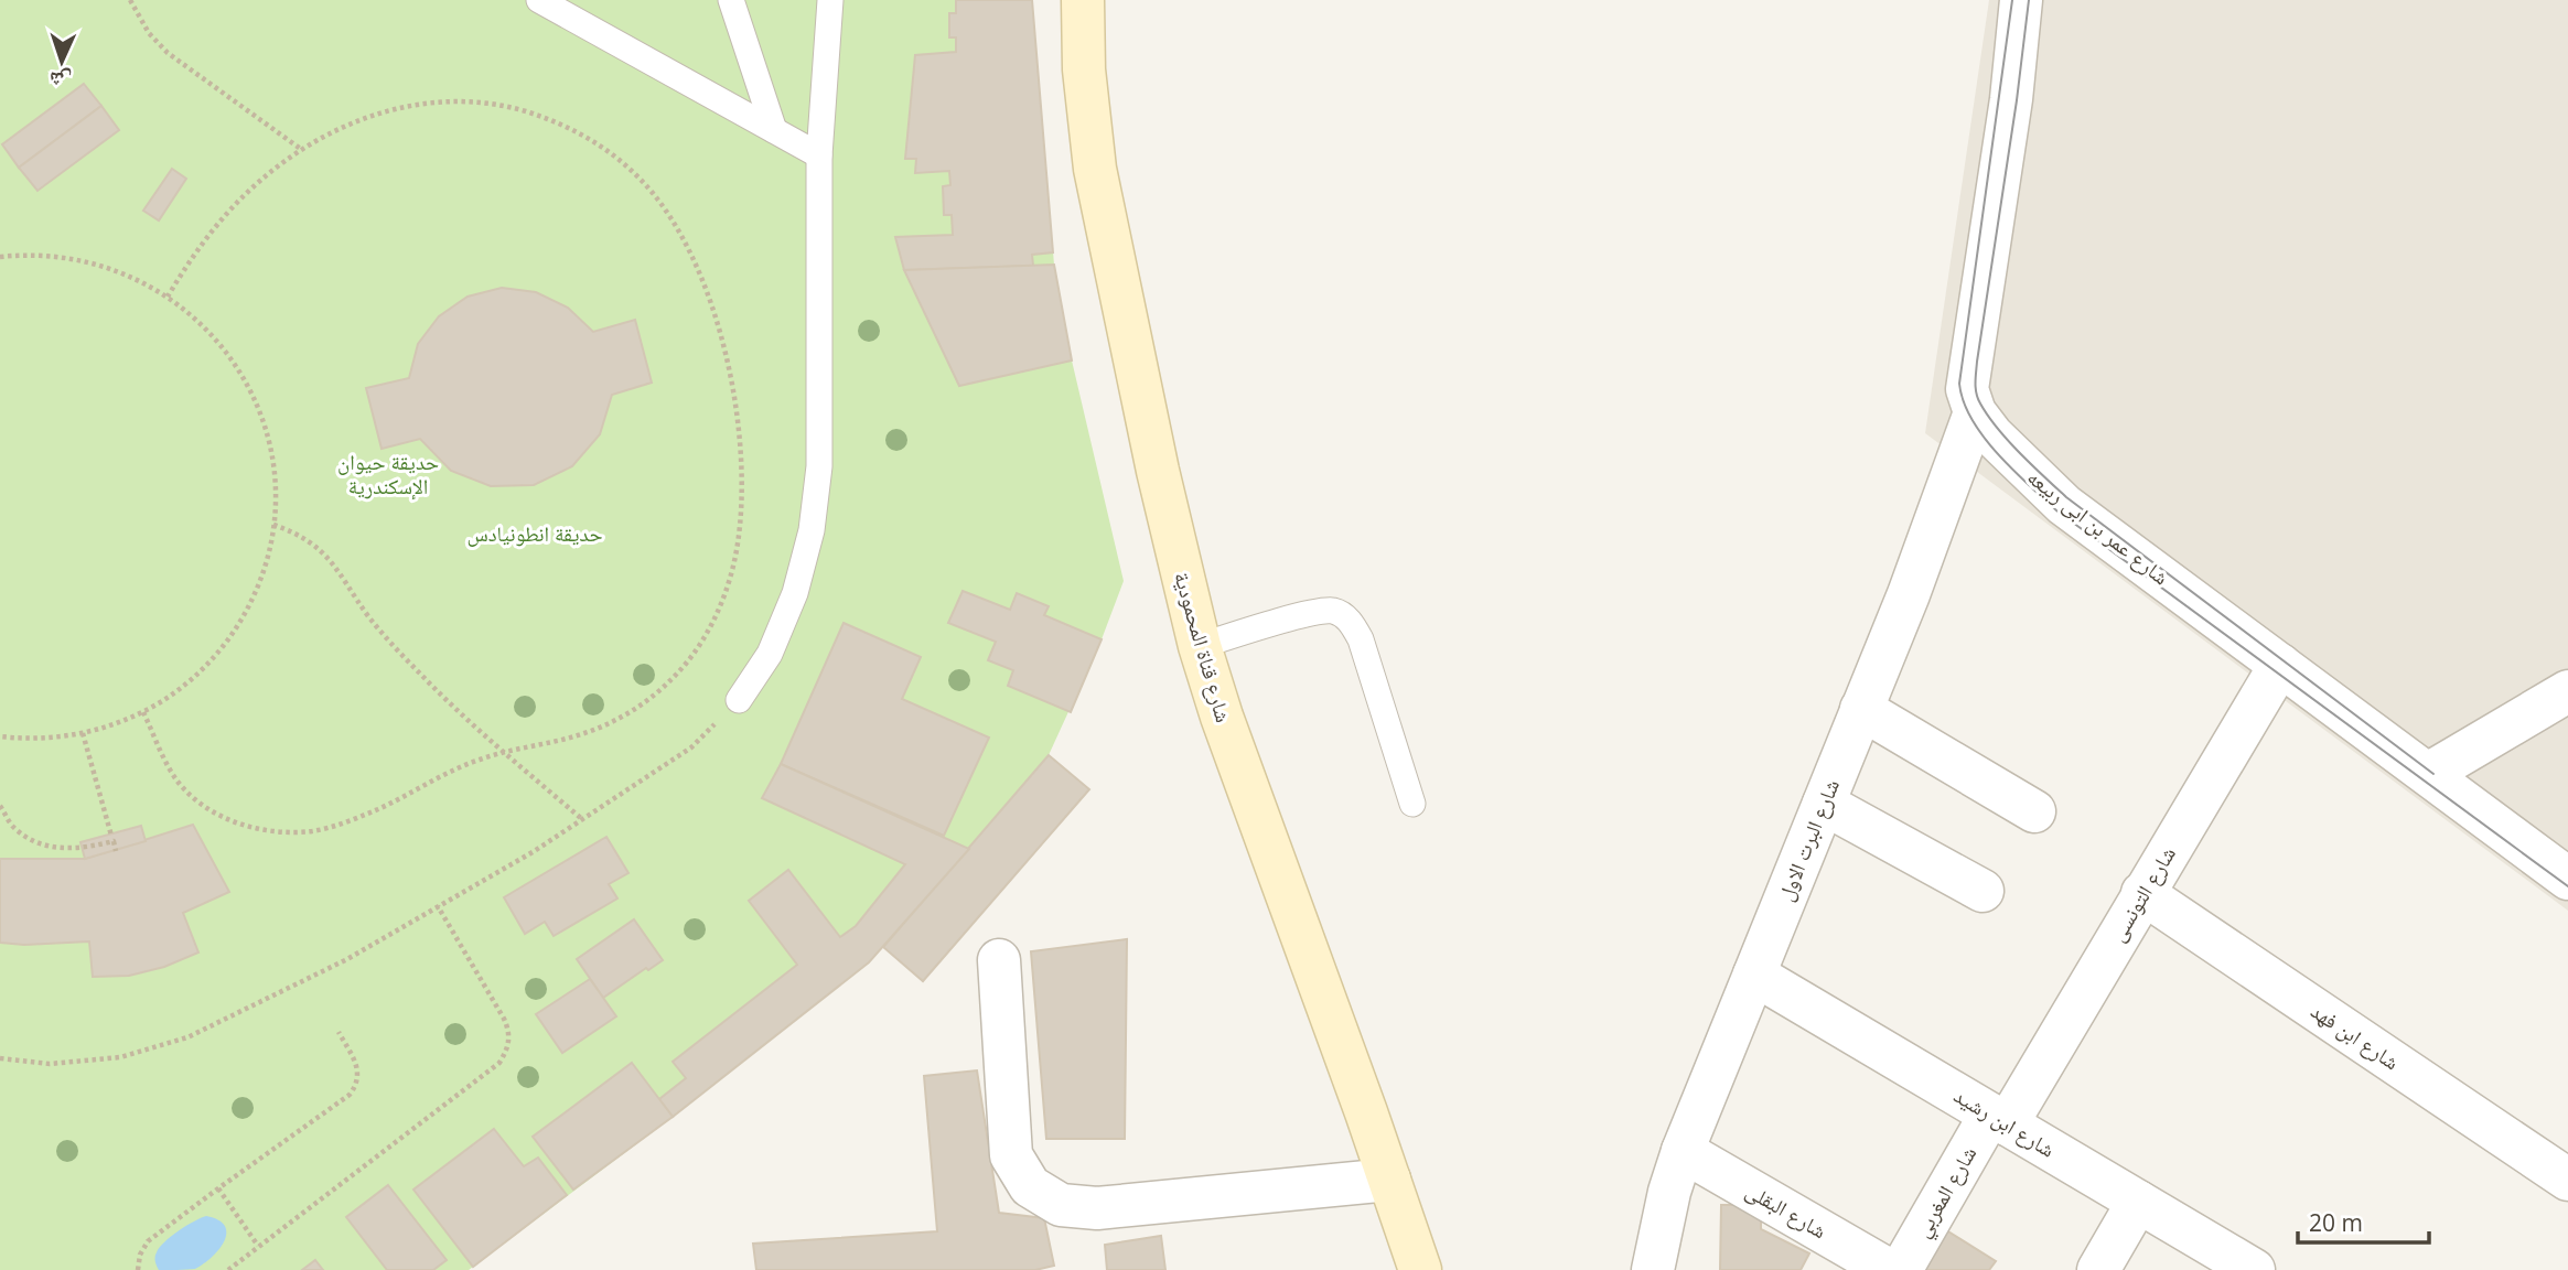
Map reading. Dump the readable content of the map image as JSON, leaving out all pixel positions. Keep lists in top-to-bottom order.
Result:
{
  "streets": {
    "main road": ["شارع قناة المحمودية"],
    "street": [
      "شارع عمر بن ابى ربيعه",
      "شارع البرت الاول",
      "شارع التونسى",
      "شارع ابن فهد",
      "شارع ابن رشيد",
      "شارع المغربي",
      "شارع البقلى"
    ]
  },
  "crossings": [
    ["شارع عمر بن ابى ربيعه", "شارع البرت الاول"],
    ["شارع عمر بن ابى ربيعه", "شارع التونسى"],
    ["شارع البرت الاول", "شارع ابن رشيد"],
    ["شارع البرت الاول", "شارع البقلى"],
    ["شارع التونسى", "شارع ابن فهد"],
    ["شارع التونسى", "شارع ابن رشيد"],
    ["شارع التونسى", "شارع المغربي"],
    ["شارع ابن رشيد", "شارع المغربي"]
  ],
  "parks": ["حديقة حيوان الإسكندرية", "حديقة انطونيادس"],
  "scale_bar": "20 m",
  "north": "bottom"
}
